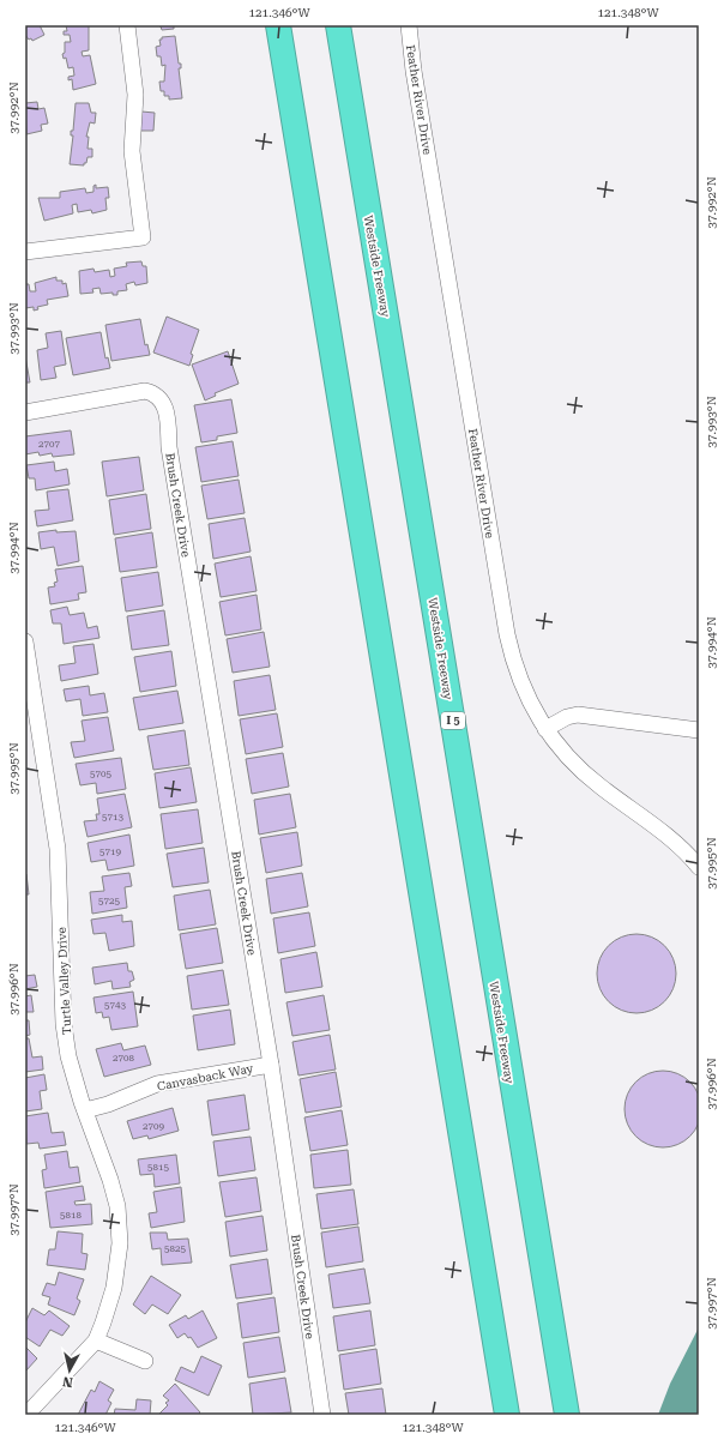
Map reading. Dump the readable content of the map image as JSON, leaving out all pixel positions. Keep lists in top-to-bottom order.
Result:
{
  "streets": {
    "highway": ["Westside Freeway", "I 5"],
    "street": [
      "Feather River Drive",
      "Brush Creek Drive",
      "Turtle Valley Drive",
      "Canvasback Way"
    ]
  },
  "crossings": [
    ["Brush Creek Drive", "Canvasback Way"],
    ["Turtle Valley Drive", "Canvasback Way"]
  ],
  "house_numbers": [
    "2707",
    "5705",
    "5713",
    "5719",
    "5725",
    "5743",
    "2708",
    "2709",
    "5815",
    "5818",
    "5825"
  ],
  "north": "bottom",
  "coordinates": [
    "121.346°W",
    "121.348°W",
    "37.992°N",
    "37.993°N",
    "37.994°N",
    "37.995°N",
    "37.996°N",
    "37.997°N"
  ]
}
